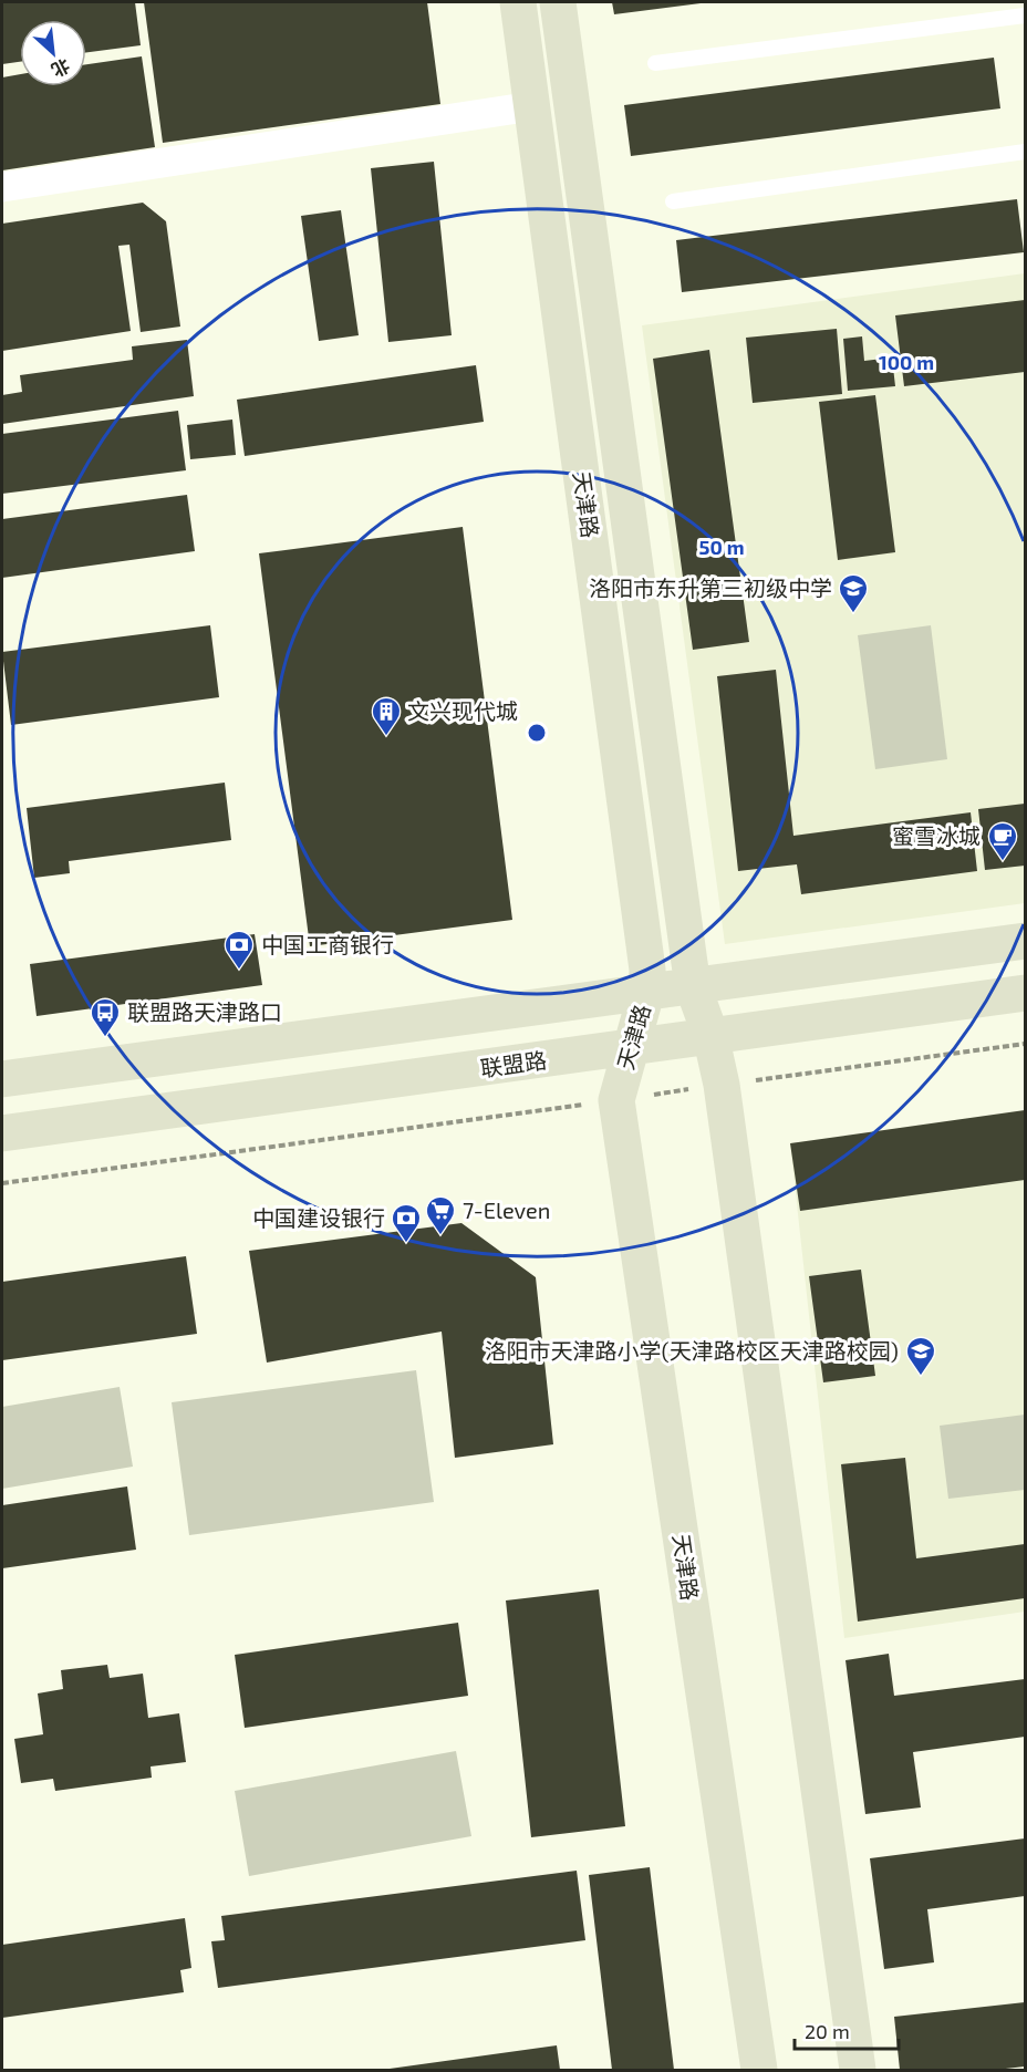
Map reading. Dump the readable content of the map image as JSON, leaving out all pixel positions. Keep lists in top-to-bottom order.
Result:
{
  "streets": {
    "main road": ["天津路", "联盟路"]
  },
  "crossings": [
    ["天津路", "联盟路"]
  ],
  "places": {
    "school or university": ["洛阳市东升第三初级中学", "洛阳市天津路小学(天津路校区天津路校园)"],
    "building": ["文兴现代城"],
    "cafe": ["蜜雪冰城"],
    "bank": ["中国工商银行", "中国建设银行"],
    "bus stop": ["联盟路天津路口"],
    "supermarket": ["7-Eleven"]
  },
  "scale_bar": "20 m",
  "north": "bottom right",
  "rings": ["100 m", "50 m"]
}
